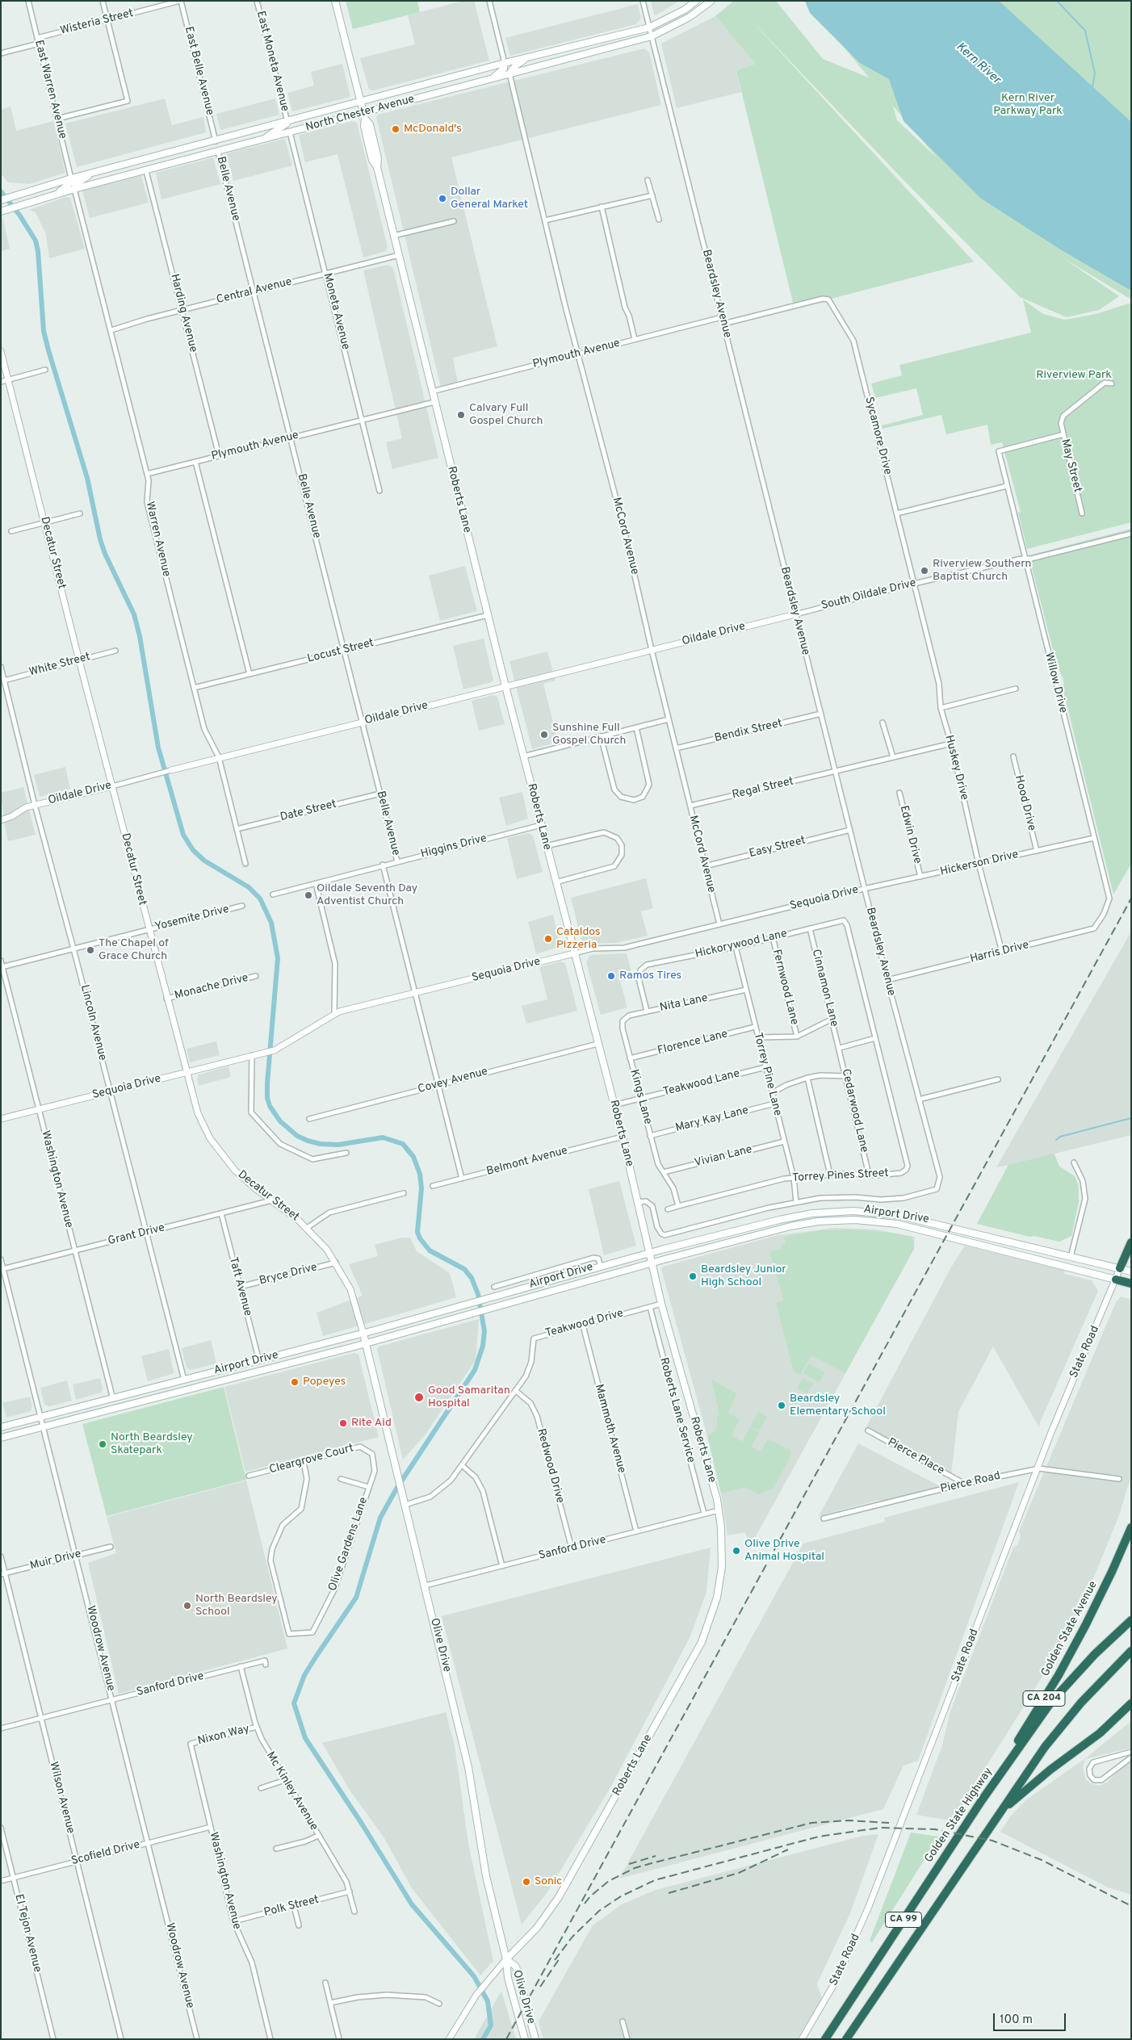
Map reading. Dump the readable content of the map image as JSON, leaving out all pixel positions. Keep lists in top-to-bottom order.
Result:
{
  "streets": {
    "highway": [
      "Airport Drive",
      "Golden State Avenue",
      "CA 204",
      "Golden State Highway",
      "CA 99"
    ],
    "main road": ["North Chester Avenue", "Roberts Lane", "Olive Drive"],
    "street": [
      "Wisteria Street",
      "East Moneta Avenue",
      "East Belle Avenue",
      "East Warren Avenue",
      "Belle Avenue",
      "Central Avenue",
      "Beardsley Avenue",
      "Moneta Avenue",
      "Harding Avenue",
      "Plymouth Avenue",
      "Sycamore Drive",
      "May Street",
      "McCord Avenue",
      "Warren Avenue",
      "Decatur Street",
      "South Oildale Drive",
      "Oildale Drive",
      "Locust Street",
      "White Street",
      "Willow Drive",
      "Bendix Street",
      "Huskey Drive",
      "Regal Street",
      "Hood Drive",
      "Date Street",
      "Edwin Drive",
      "Higgins Drive",
      "Easy Street",
      "Hickerson Drive",
      "Sequoia Drive",
      "Yosemite Drive",
      "Hickorywood Lane",
      "Harris Drive",
      "Monache Drive",
      "Fernwood Lane",
      "Cinnamon Lane",
      "Nita Lane",
      "Lincoln Avenue",
      "Florence Lane",
      "Torrey Pine Lane",
      "Covey Avenue",
      "Teakwood Lane",
      "Kings Lane",
      "Cedarwood Lane",
      "Mary Kay Lane",
      "Vivian Lane",
      "Belmont Avenue",
      "Torrey Pines Street",
      "Washington Avenue",
      "Grant Drive",
      "Bryce Drive",
      "Taft Avenue",
      "Teakwood Drive",
      "State Road",
      "Roberts Lane Service",
      "Mammoth Avenue",
      "Pierce Place",
      "Cleargrove Court",
      "Redwood Drive",
      "Pierce Road",
      "Olive Gardens Lane",
      "Sanford Drive",
      "Muir Drive",
      "Woodrow Avenue",
      "Nixon Way",
      "Mc Kinley Avenue",
      "Wilson Avenue",
      "Scofield Drive",
      "Polk Street",
      "El Tejon Avenue"
    ]
  },
  "crossings": [
    ["Wisteria Street", "East Belle Avenue"],
    ["Wisteria Street", "East Warren Avenue"],
    ["East Moneta Avenue", "North Chester Avenue"],
    ["East Belle Avenue", "North Chester Avenue"],
    ["East Warren Avenue", "North Chester Avenue"],
    ["North Chester Avenue", "Belle Avenue"],
    ["North Chester Avenue", "Beardsley Avenue"],
    ["North Chester Avenue", "Moneta Avenue"],
    ["North Chester Avenue", "Harding Avenue"],
    ["North Chester Avenue", "Roberts Lane"],
    ["North Chester Avenue", "McCord Avenue"],
    ["North Chester Avenue", "Warren Avenue"],
    ["Belle Avenue", "Central Avenue"],
    ["Belle Avenue", "Plymouth Avenue"],
    ["Belle Avenue", "Oildale Drive"],
    ["Belle Avenue", "Locust Street"],
    ["Belle Avenue", "Date Street"],
    ["Belle Avenue", "Higgins Drive"],
    ["Belle Avenue", "Sequoia Drive"],
    ["Belle Avenue", "Covey Avenue"],
    ["Belle Avenue", "Belmont Avenue"],
    ["Central Avenue", "Moneta Avenue"],
    ["Central Avenue", "Harding Avenue"],
    ["Central Avenue", "Roberts Lane"],
    ["Central Avenue", "Warren Avenue"],
    ["Beardsley Avenue", "Plymouth Avenue"],
    ["Beardsley Avenue", "Sycamore Drive"],
    ["Beardsley Avenue", "South Oildale Drive"],
    ["Beardsley Avenue", "Oildale Drive"],
    ["Beardsley Avenue", "Bendix Street"],
    ["Beardsley Avenue", "Regal Street"],
    ["Beardsley Avenue", "Easy Street"],
    ["Beardsley Avenue", "Hickerson Drive"],
    ["Beardsley Avenue", "Sequoia Drive"],
    ["Beardsley Avenue", "Harris Drive"],
    ["Beardsley Avenue", "Torrey Pine Lane"],
    ["Moneta Avenue", "Plymouth Avenue"],
    ["Harding Avenue", "Plymouth Avenue"],
    ["Plymouth Avenue", "Roberts Lane"],
    ["Plymouth Avenue", "McCord Avenue"],
    ["Plymouth Avenue", "Warren Avenue"],
    ["Sycamore Drive", "South Oildale Drive"],
    ["Sycamore Drive", "Huskey Drive"],
    ["May Street", "Willow Drive"],
    ["Roberts Lane", "Oildale Drive"],
    ["Roberts Lane", "Locust Street"],
    ["Roberts Lane", "Higgins Drive"],
    ["Roberts Lane", "Sequoia Drive"],
    ["Roberts Lane", "Covey Avenue"],
    ["Roberts Lane", "Teakwood Lane"],
    ["Roberts Lane", "Belmont Avenue"],
    ["Roberts Lane", "Airport Drive"],
    ["Roberts Lane", "Teakwood Drive"],
    ["Roberts Lane", "Sanford Drive"],
    ["Roberts Lane", "Olive Drive"],
    ["McCord Avenue", "Oildale Drive"],
    ["McCord Avenue", "Bendix Street"],
    ["McCord Avenue", "Regal Street"],
    ["McCord Avenue", "Easy Street"],
    ["McCord Avenue", "Sequoia Drive"],
    ["Warren Avenue", "Oildale Drive"],
    ["Warren Avenue", "Locust Street"],
    ["Warren Avenue", "Date Street"],
    ["Decatur Street", "Oildale Drive"],
    ["Decatur Street", "White Street"],
    ["Decatur Street", "Sequoia Drive"],
    ["Decatur Street", "Yosemite Drive"],
    ["Decatur Street", "Monache Drive"],
    ["Decatur Street", "Airport Drive"],
    ["Decatur Street", "Grant Drive"],
    ["Decatur Street", "Bryce Drive"],
    ["Decatur Street", "Olive Drive"],
    ["South Oildale Drive", "Oildale Drive"],
    ["South Oildale Drive", "Willow Drive"],
    ["South Oildale Drive", "Huskey Drive"],
    ["Oildale Drive", "Lincoln Avenue"],
    ["White Street", "Lincoln Avenue"],
    ["Willow Drive", "Hickerson Drive"],
    ["Willow Drive", "Harris Drive"],
    ["Huskey Drive", "Regal Street"],
    ["Huskey Drive", "Hickerson Drive"],
    ["Huskey Drive", "Harris Drive"],
    ["Hood Drive", "Hickerson Drive"],
    ["Edwin Drive", "Hickerson Drive"],
    ["Hickerson Drive", "Sequoia Drive"],
    ["Sequoia Drive", "Lincoln Avenue"],
    ["Sequoia Drive", "Washington Avenue"],
    ["Yosemite Drive", "Lincoln Avenue"],
    ["Yosemite Drive", "Washington Avenue"],
    ["Hickorywood Lane", "Fernwood Lane"],
    ["Hickorywood Lane", "Cinnamon Lane"],
    ["Hickorywood Lane", "Nita Lane"],
    ["Hickorywood Lane", "Torrey Pine Lane"],
    ["Hickorywood Lane", "Torrey Pines Street"],
    ["Cinnamon Lane", "Cedarwood Lane"],
    ["Nita Lane", "Torrey Pine Lane"],
    ["Nita Lane", "Kings Lane"],
    ["Lincoln Avenue", "Airport Drive"],
    ["Lincoln Avenue", "Grant Drive"],
    ["Florence Lane", "Torrey Pine Lane"],
    ["Florence Lane", "Kings Lane"],
    ["Torrey Pine Lane", "Teakwood Lane"],
    ["Torrey Pine Lane", "Mary Kay Lane"],
    ["Torrey Pine Lane", "Vivian Lane"],
    ["Torrey Pine Lane", "Torrey Pines Street"],
    ["Teakwood Lane", "Kings Lane"],
    ["Kings Lane", "Mary Kay Lane"],
    ["Kings Lane", "Vivian Lane"],
    ["Cedarwood Lane", "Torrey Pines Street"],
    ["Washington Avenue", "Airport Drive"],
    ["Washington Avenue", "Grant Drive"],
    ["Washington Avenue", "Nixon Way"],
    ["Washington Avenue", "Scofield Drive"],
    ["Washington Avenue", "Polk Street"],
    ["Airport Drive", "Taft Avenue"],
    ["Airport Drive", "State Road"],
    ["Airport Drive", "Olive Drive"],
    ["Airport Drive", "Woodrow Avenue"],
    ["Grant Drive", "Taft Avenue"],
    ["Grant Drive", "Woodrow Avenue"],
    ["Bryce Drive", "Taft Avenue"],
    ["Teakwood Drive", "Roberts Lane Service"],
    ["Teakwood Drive", "Mammoth Avenue"],
    ["Teakwood Drive", "Redwood Drive"],
    ["Teakwood Drive", "Olive Drive"],
    ["State Road", "Pierce Road"],
    ["Roberts Lane Service", "Sanford Drive"],
    ["Mammoth Avenue", "Sanford Drive"],
    ["Pierce Place", "Pierce Road"],
    ["Cleargrove Court", "Olive Gardens Lane"],
    ["Redwood Drive", "Sanford Drive"],
    ["Sanford Drive", "Olive Drive"],
    ["Sanford Drive", "Woodrow Avenue"],
    ["Sanford Drive", "Mc Kinley Avenue"],
    ["Sanford Drive", "Wilson Avenue"],
    ["Muir Drive", "Woodrow Avenue"],
    ["Muir Drive", "Wilson Avenue"],
    ["Golden State Avenue", "Golden State Highway"],
    ["Woodrow Avenue", "Scofield Drive"],
    ["Nixon Way", "Mc Kinley Avenue"],
    ["Mc Kinley Avenue", "Polk Street"],
    ["Wilson Avenue", "Scofield Drive"],
    ["Scofield Drive", "El Tejon Avenue"]
  ],
  "water": ["Kern River"],
  "parks": ["Kern River Parkway Park", "Riverview Park"],
  "places": [
    "McDonald's",
    "Dollar General Market",
    "Calvary Full Gospel Church",
    "Riverview Southern Baptist Church",
    "Sunshine Full Gospel Church",
    "Oildale Seventh Day Adventist Church",
    "Cataldos Pizzeria",
    "The Chapel of Grace Church",
    "Ramos Tires",
    "Beardsley Junior High School",
    "Popeyes",
    "Good Samaritan Hospital",
    "Beardsley Elementary School",
    "Rite Aid",
    "North Beardsley Skatepark",
    "Olive Drive Animal Hospital",
    "North Beardsley School",
    "Sonic"
  ],
  "scale_bar": "100 m"
}
